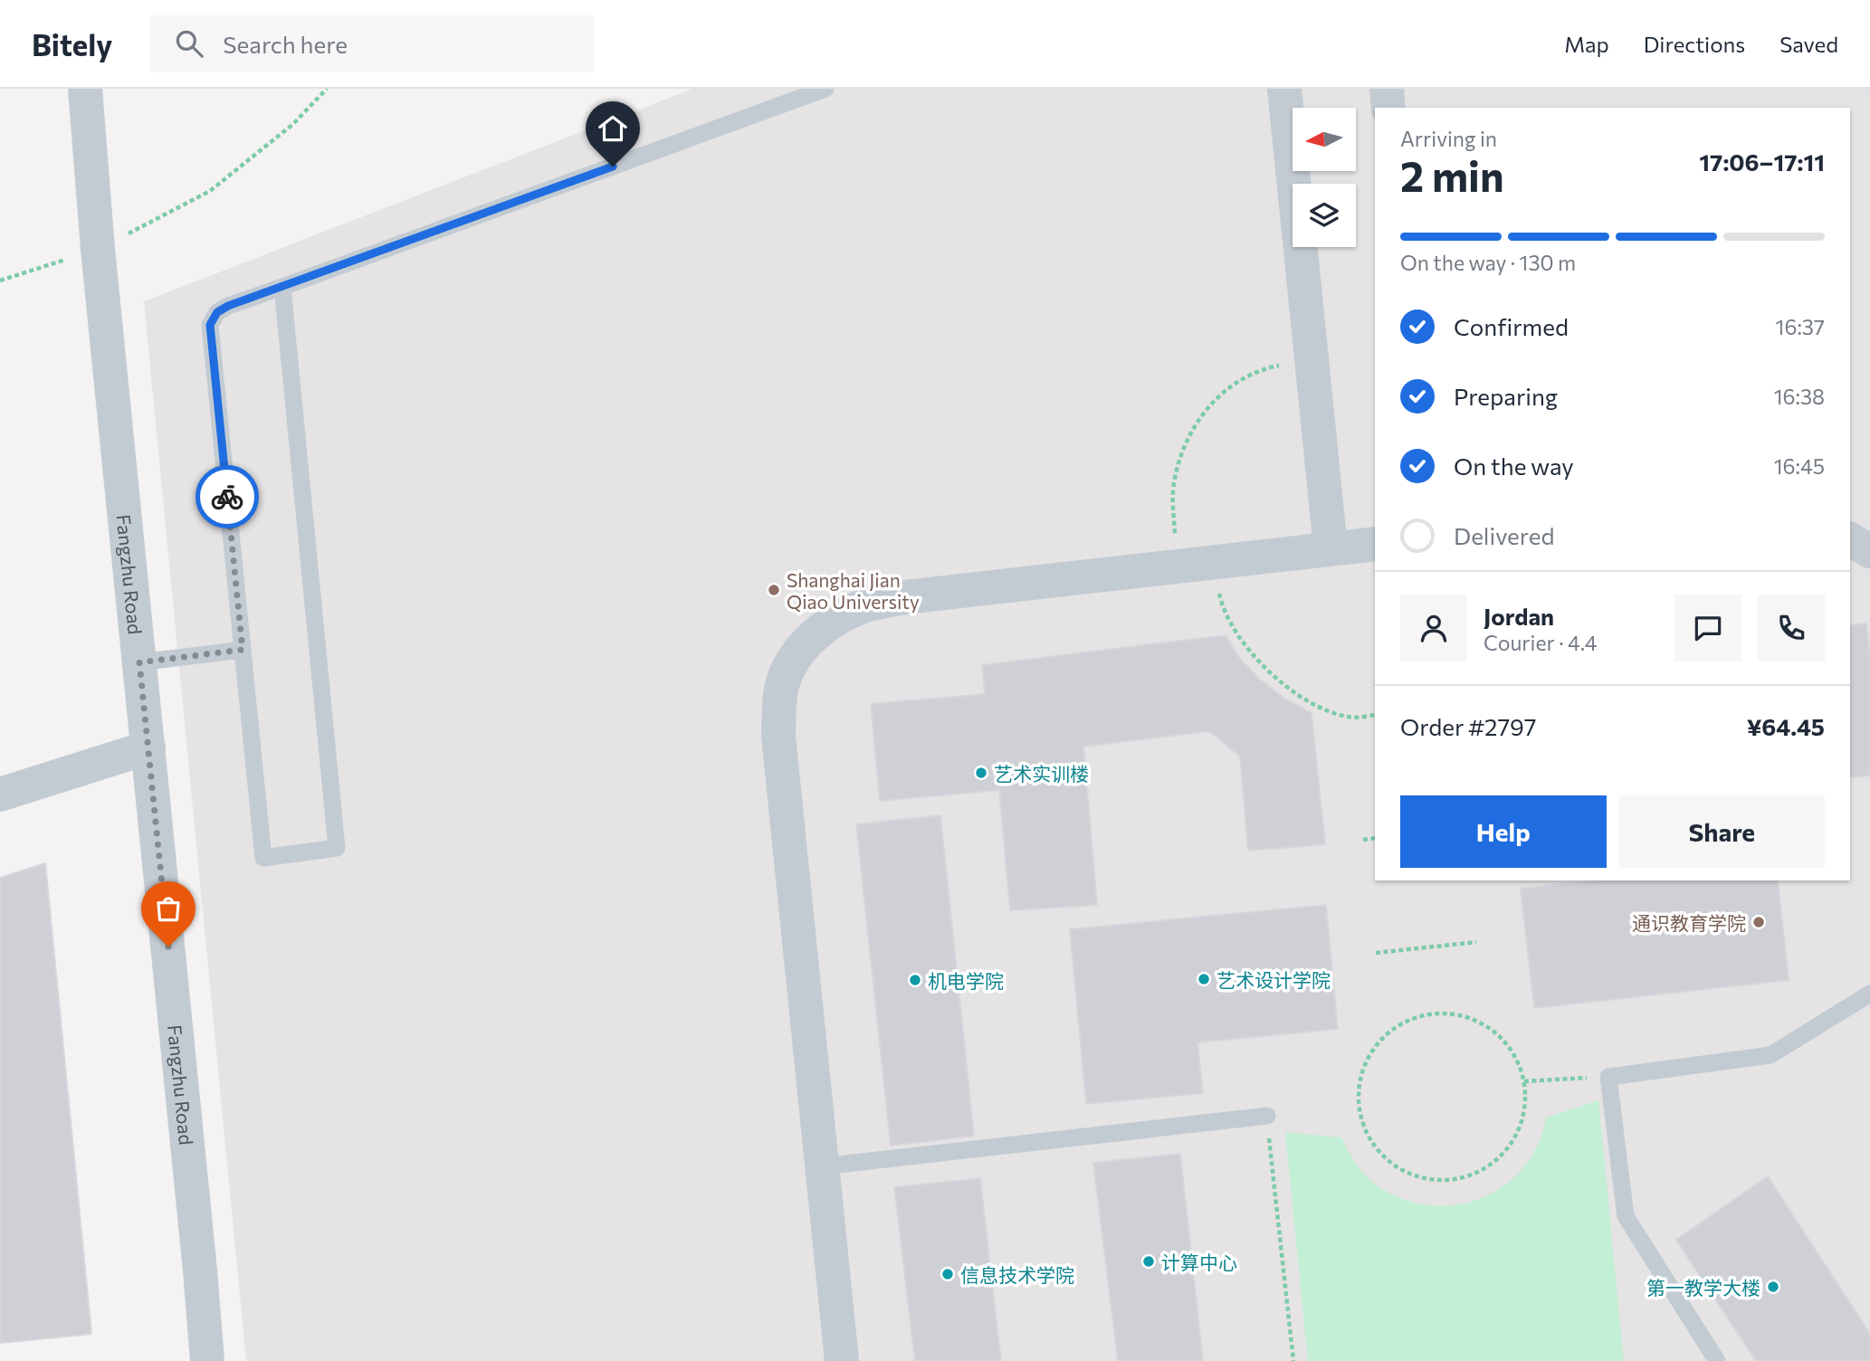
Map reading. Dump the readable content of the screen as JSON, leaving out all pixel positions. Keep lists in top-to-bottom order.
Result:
{
  "streets": {
    "street": ["Fangzhu Road"]
  },
  "places": [
    "Shanghai Jian Qiao University",
    "艺术实训楼",
    "通识教育学院",
    "艺术设计学院",
    "机电学院",
    "计算中心",
    "信息技术学院",
    "第一教学大楼"
  ],
  "north": "left",
  "page": {
    "header": "Bitely",
    "search": "Search here",
    "nav": ["Map", "Directions", "Saved"],
    "heading": ["2 min", "Arriving in", "17:06–17:11"],
    "panel": [
      "Jordan",
      "Courier · 4.4",
      "Order #2797",
      "¥64.45"
    ],
    "bar": "On the way · 130 m",
    "list": [
      ["Confirmed", "16:37"],
      ["Preparing", "16:38"],
      ["On the way", "16:45"],
      "Delivered"
    ],
    "buttons": ["Help", "Share"]
  }
}
